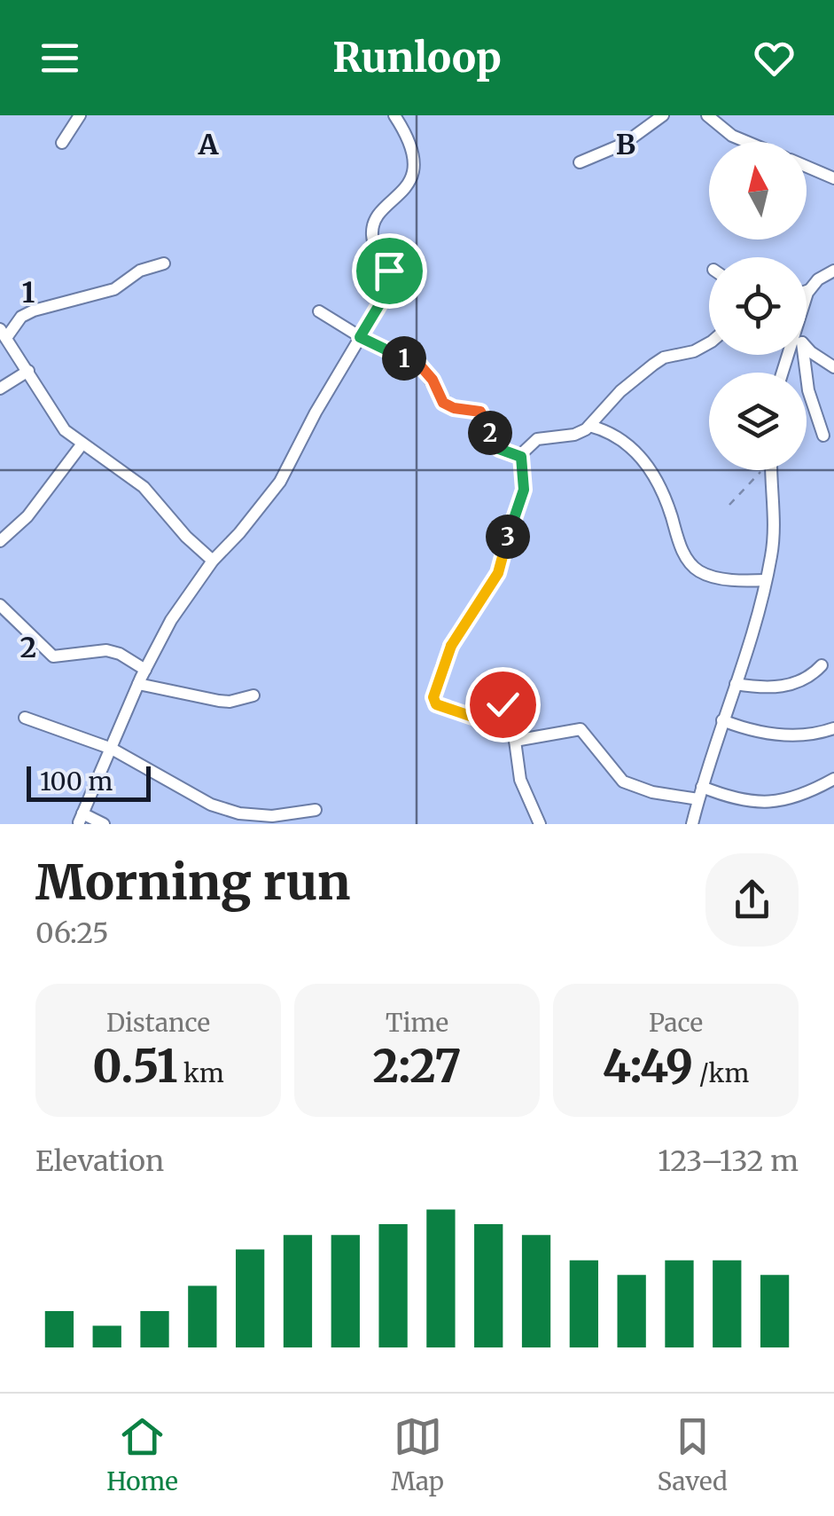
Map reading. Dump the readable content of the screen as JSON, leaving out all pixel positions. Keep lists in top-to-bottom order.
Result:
{
  "scale_bar": "100 m",
  "north": "top",
  "page": {
    "header": "Runloop",
    "pins": ["1", "2", "3"],
    "scale": "100 m",
    "heading": ["Morning run", "06:25"],
    "stats": [
      ["Distance", "0.51 km"],
      ["Time", "2:27"],
      ["Pace", "4:49 /km"]
    ],
    "chart": ["Elevation", "123–132 m"],
    "tabs": ["Home", "Map", "Saved"]
  },
  "grid": {
    "columns": ["A", "B"],
    "rows": ["1", "2"]
  }
}
